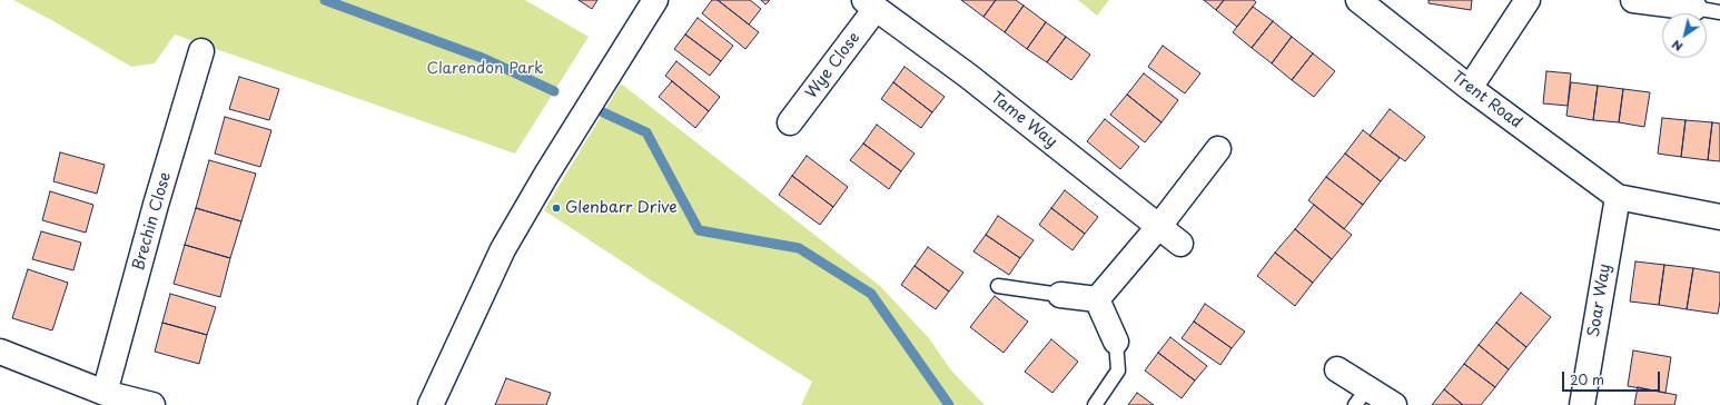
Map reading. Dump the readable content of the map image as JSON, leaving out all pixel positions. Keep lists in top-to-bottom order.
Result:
{
  "streets": {
    "street": [
      "Wye Close",
      "Trent Road",
      "Tame Way",
      "Brechin Close",
      "Soar Way"
    ]
  },
  "crossings": [
    ["Wye Close", "Tame Way"],
    ["Trent Road", "Soar Way"]
  ],
  "parks": ["Clarendon Park"],
  "places": ["Glenbarr Drive"],
  "scale_bar": "20 m",
  "north": "bottom left"
}
